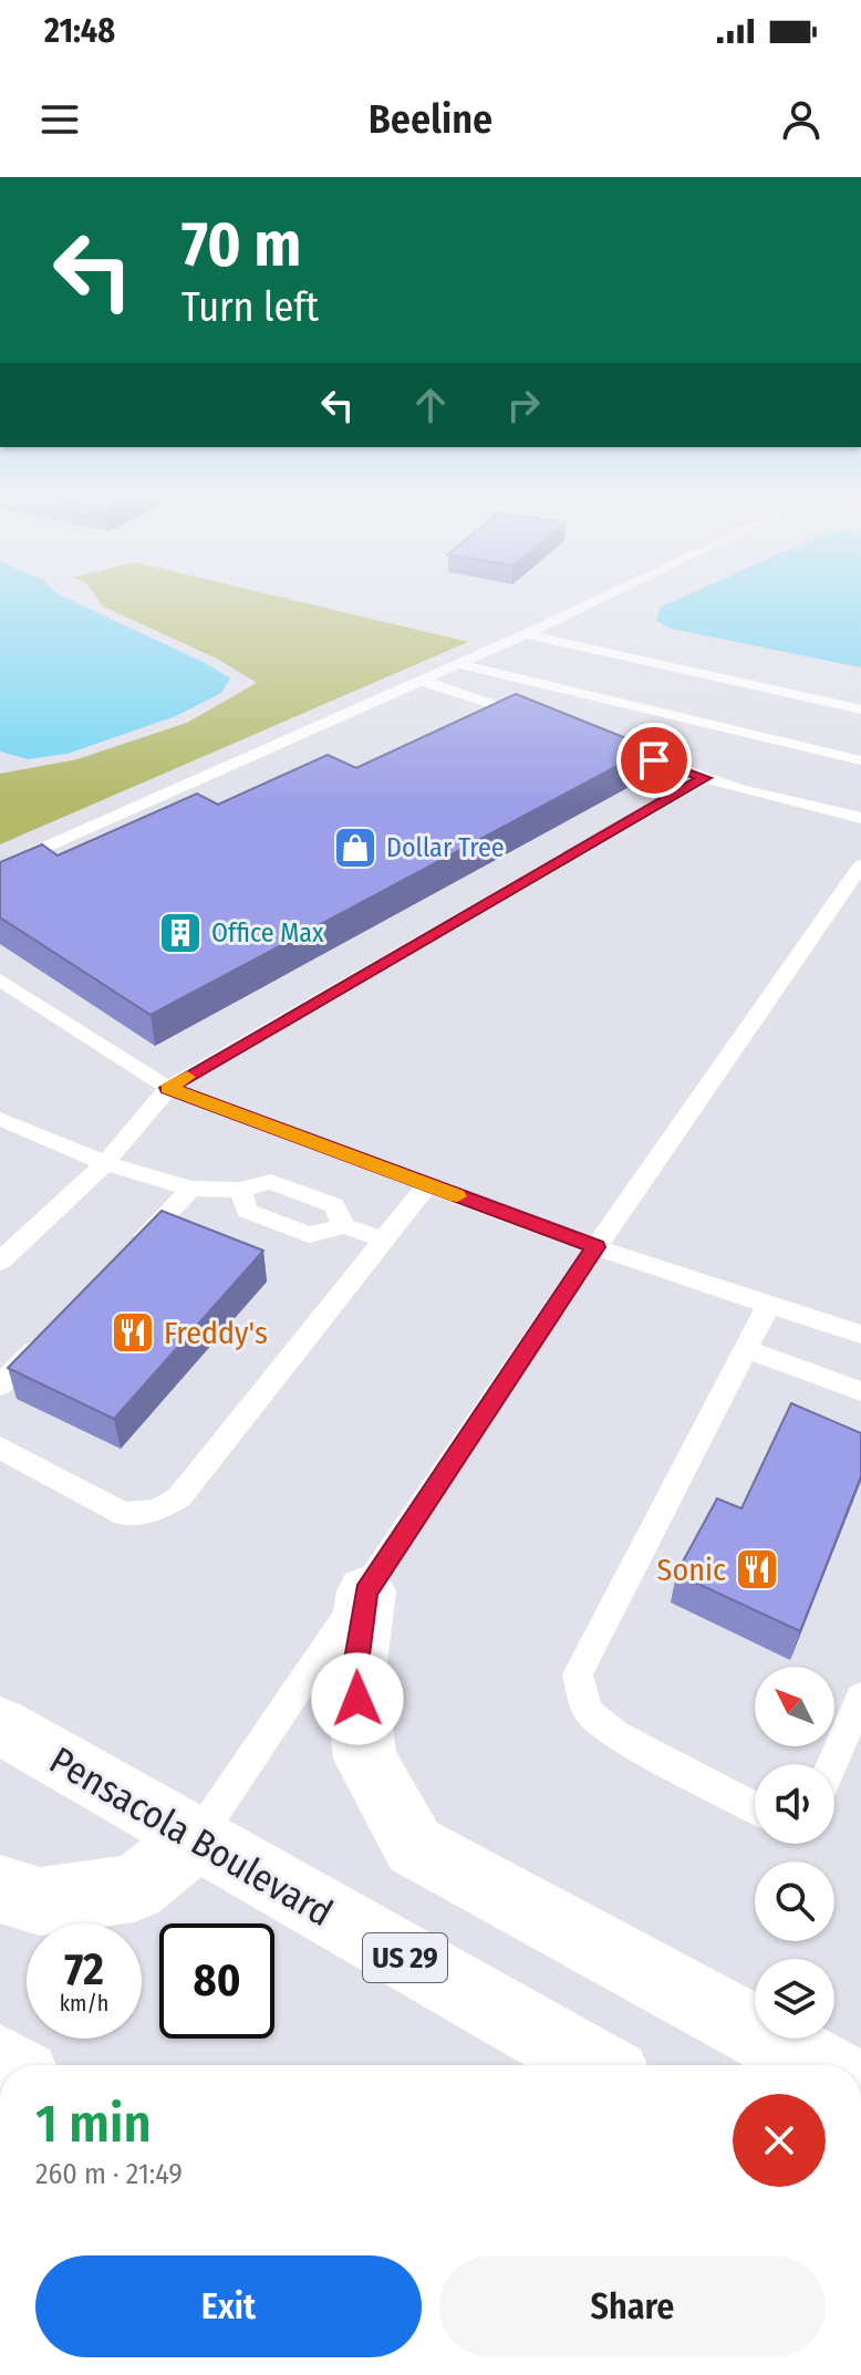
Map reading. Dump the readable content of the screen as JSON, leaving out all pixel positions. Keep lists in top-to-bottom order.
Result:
{
  "streets": {
    "main road": ["Pensacola Boulevard", "US 29"]
  },
  "places": {
    "shop": ["Dollar Tree"],
    "building": ["Office Max"],
    "restaurant": ["Freddy's", "Sonic"]
  },
  "north": "top left",
  "page": {
    "status": "21:48",
    "header": "Beeline",
    "turn": ["70 m", "Turn left"],
    "speed": "72 km/h",
    "limit": "80",
    "heading": ["1 min", "260 m · 21:49"],
    "buttons": ["Exit", "Share"]
  }
}
